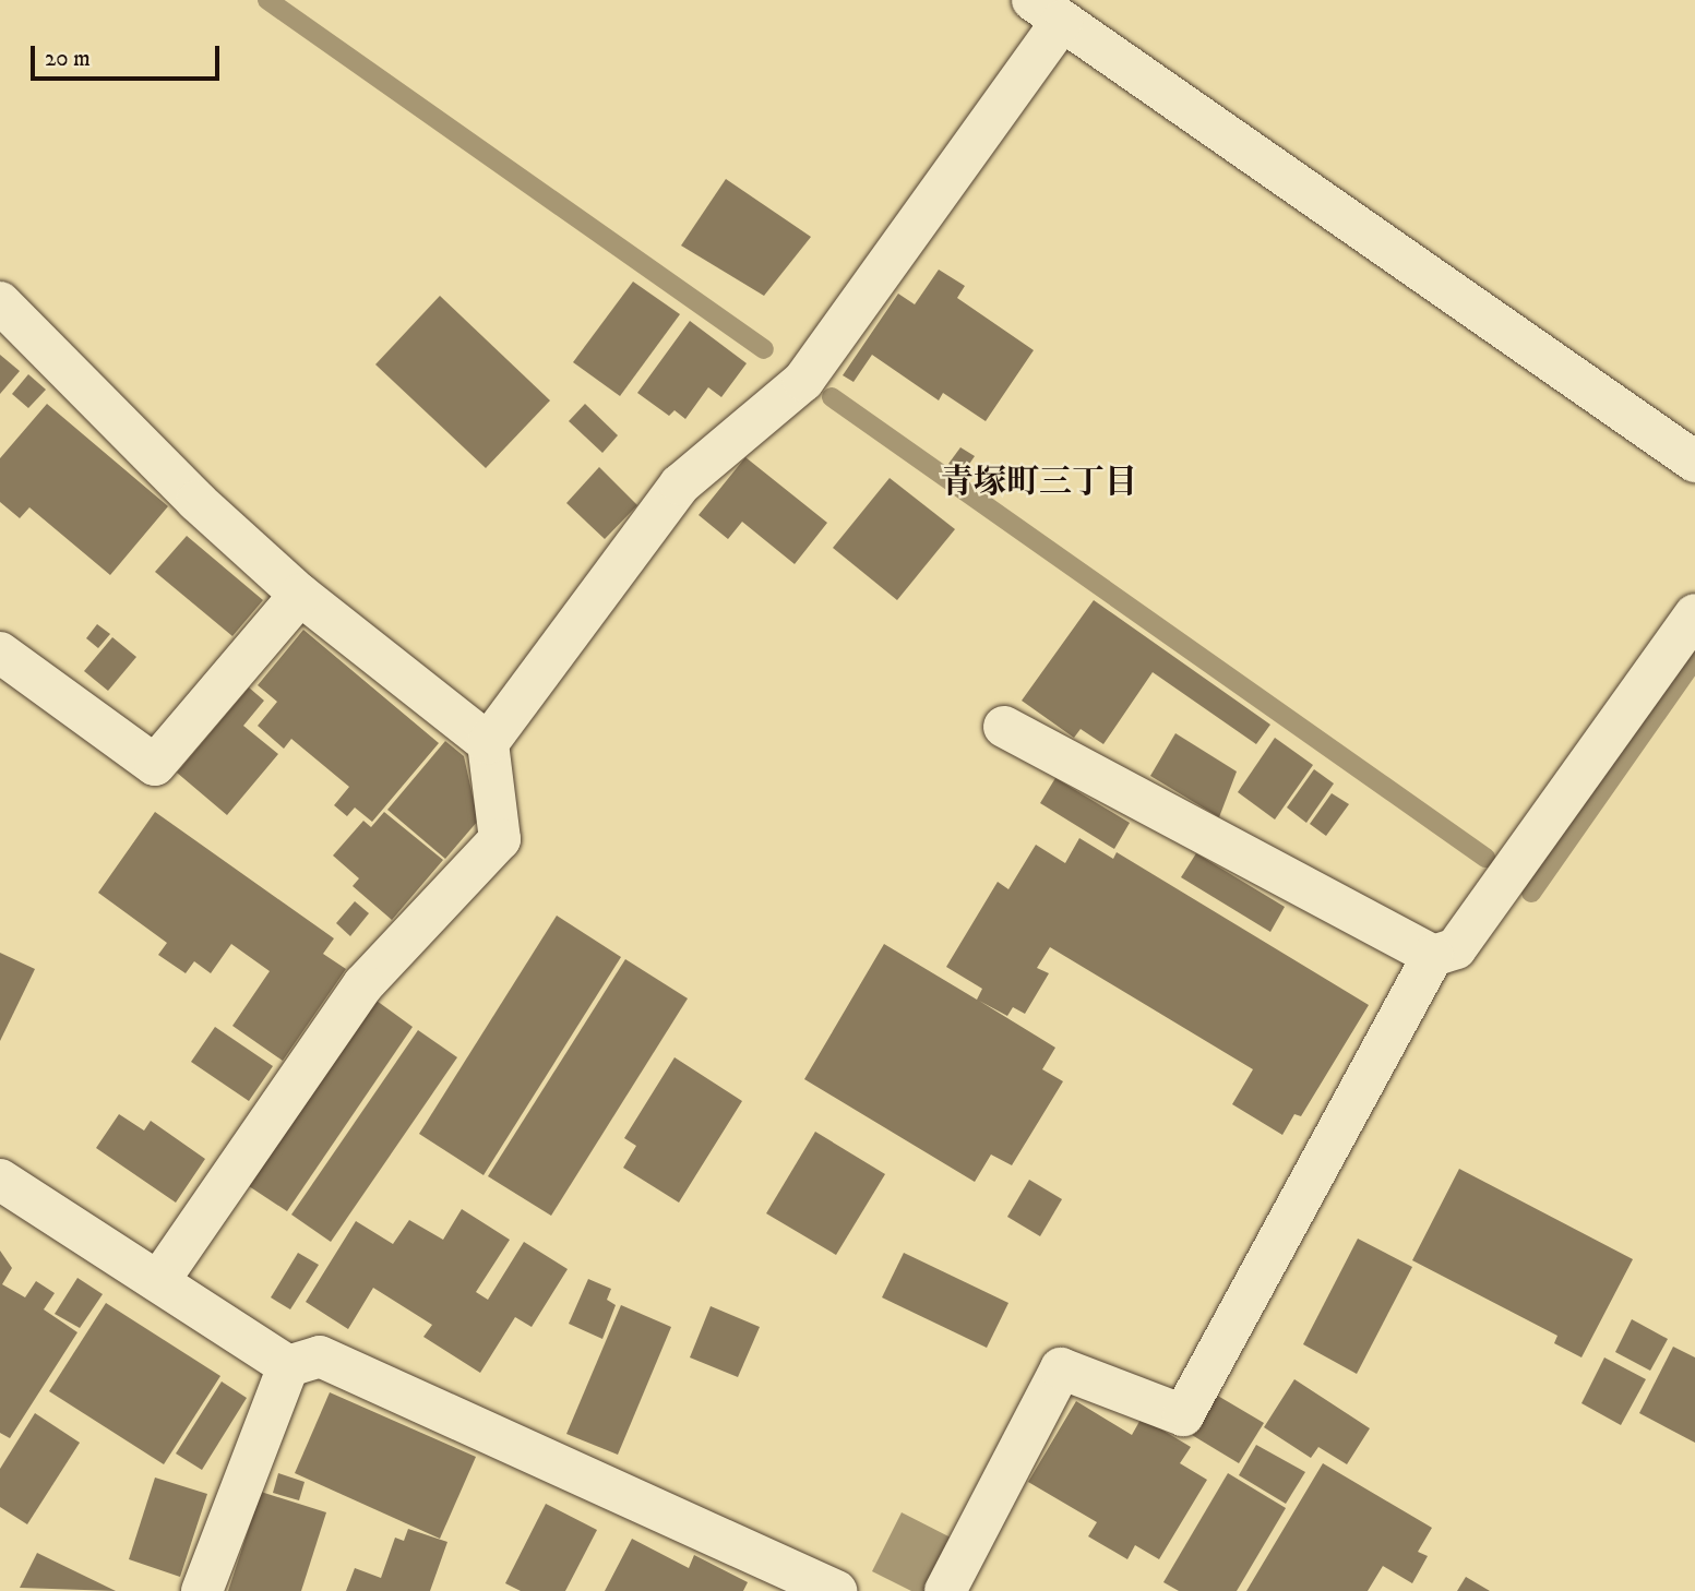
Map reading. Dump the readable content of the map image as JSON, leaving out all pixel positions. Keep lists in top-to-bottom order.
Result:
{
  "districts": ["青塚町三丁目"],
  "scale_bar": "20 m"
}
